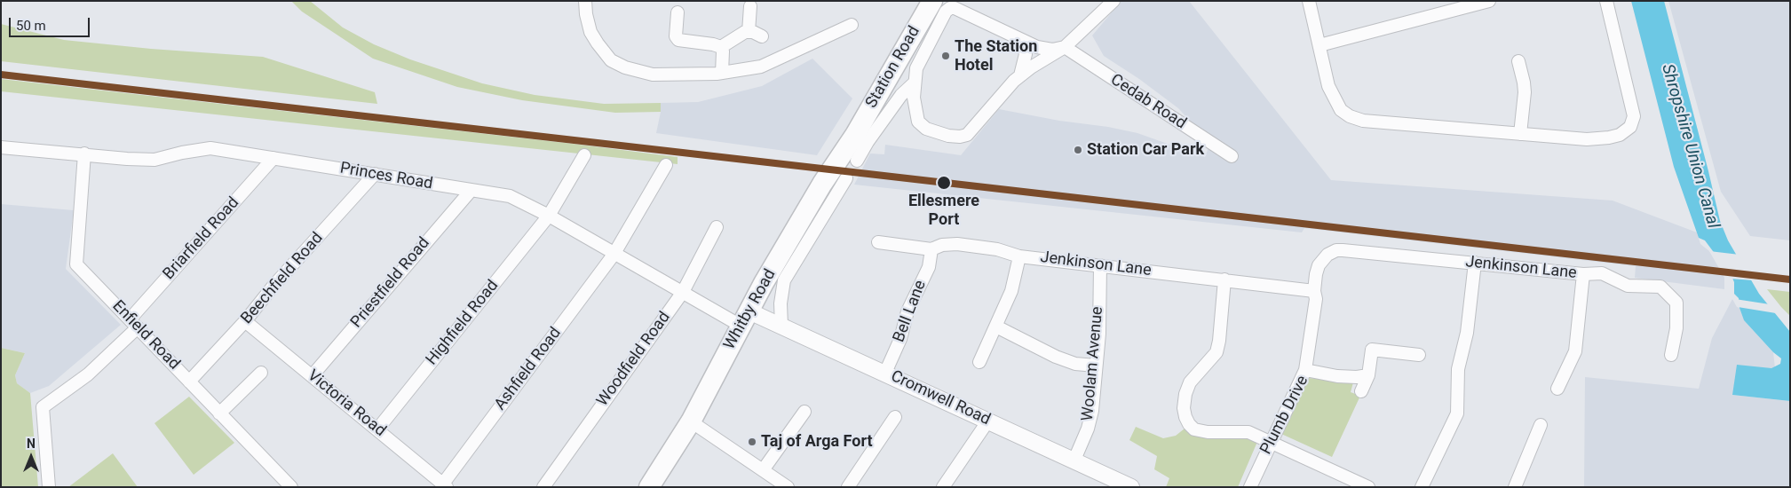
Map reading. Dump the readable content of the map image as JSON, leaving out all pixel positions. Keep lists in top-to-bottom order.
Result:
{
  "streets": {
    "main road": ["Station Road", "Whitby Road"],
    "street": [
      "Cedab Road",
      "Princes Road",
      "Briarfield Road",
      "Jenkinson Lane",
      "Beechfield Road",
      "Priestfield Road",
      "Bell Lane",
      "Highfield Road",
      "Enfield Road",
      "Woodfield Road",
      "Woolam Avenue",
      "Ashfield Road",
      "Cromwell Road",
      "Victoria Road",
      "Plumb Drive"
    ]
  },
  "crossings": [
    ["Station Road", "Whitby Road"],
    ["Princes Road", "Briarfield Road"],
    ["Princes Road", "Beechfield Road"],
    ["Princes Road", "Priestfield Road"],
    ["Princes Road", "Whitby Road"],
    ["Princes Road", "Highfield Road"],
    ["Princes Road", "Enfield Road"],
    ["Princes Road", "Woodfield Road"],
    ["Princes Road", "Ashfield Road"],
    ["Princes Road", "Cromwell Road"],
    ["Briarfield Road", "Enfield Road"],
    ["Jenkinson Lane", "Bell Lane"],
    ["Jenkinson Lane", "Woolam Avenue"],
    ["Beechfield Road", "Enfield Road"],
    ["Beechfield Road", "Victoria Road"],
    ["Priestfield Road", "Victoria Road"],
    ["Whitby Road", "Cromwell Road"],
    ["Bell Lane", "Cromwell Road"],
    ["Highfield Road", "Victoria Road"],
    ["Woolam Avenue", "Cromwell Road"],
    ["Ashfield Road", "Victoria Road"]
  ],
  "water": ["Shropshire Union Canal"],
  "places": [
    "The Station Hotel",
    "Station Car Park",
    "Ellesmere Port",
    "Taj of Arga Fort"
  ],
  "scale_bar": "50 m",
  "north": "top"
}
